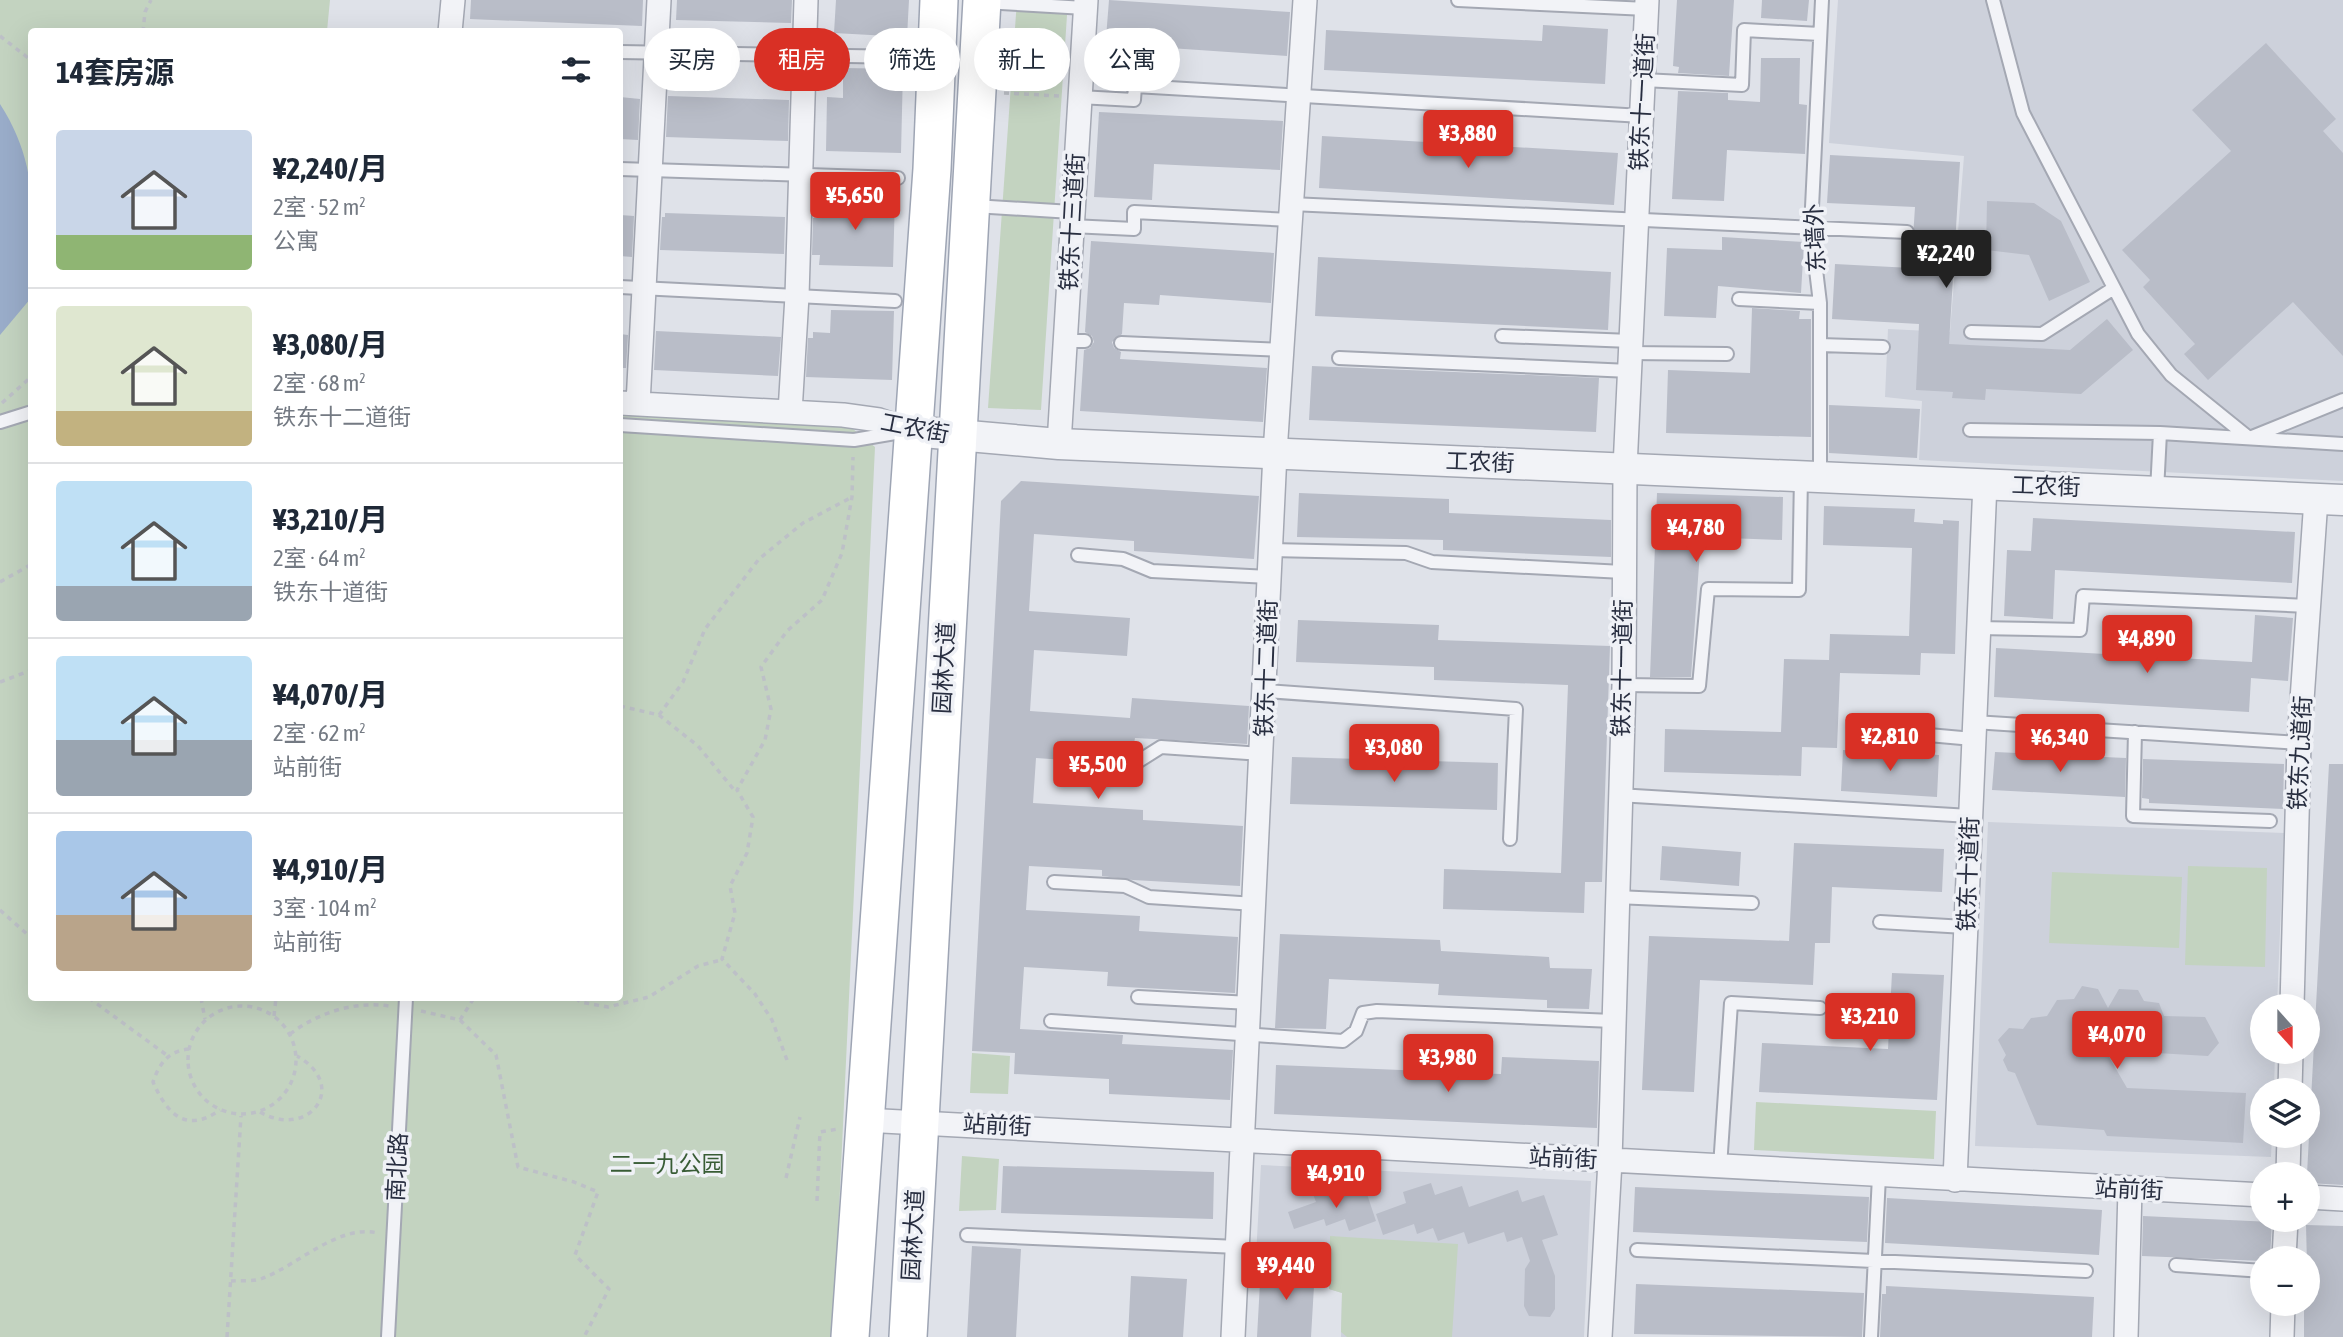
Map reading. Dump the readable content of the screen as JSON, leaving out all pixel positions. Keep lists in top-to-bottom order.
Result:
{
  "streets": {
    "main road": ["园林大道"],
    "street": [
      "铁东十一道街",
      "铁东十三道街",
      "工农街",
      "铁东十二道街",
      "铁东九道街",
      "铁东十道街",
      "站前街"
    ],
    "lane": ["东墙外", "南北路"]
  },
  "crossings": [
    ["铁东十一道街", "东墙外"],
    ["铁东十一道街", "工农街"],
    ["铁东十一道街", "站前街"],
    ["铁东十三道街", "工农街"],
    ["东墙外", "工农街"],
    ["工农街", "园林大道"],
    ["工农街", "铁东十二道街"],
    ["工农街", "铁东九道街"],
    ["工农街", "铁东十道街"],
    ["园林大道", "站前街"],
    ["铁东十二道街", "站前街"],
    ["铁东十道街", "站前街"]
  ],
  "parks": ["二一九公园"],
  "north": "bottom",
  "page": {
    "chip": [
      "买房",
      "租房",
      "筛选",
      "新上",
      "公寓"
    ],
    "heading": "14套房源",
    "price": [
      "¥3,880",
      "¥5,650",
      "¥2,240",
      "¥4,780",
      "¥4,890",
      "¥2,810",
      "¥6,340",
      "¥3,080",
      "¥5,500",
      "¥3,210",
      "¥4,070",
      "¥3,980",
      "¥4,910",
      "¥9,440"
    ],
    "list": [
      {
        "name": "¥2,240/月",
        "note": "2室 · 52 m² · 公寓"
      },
      {
        "name": "¥3,080/月",
        "note": "2室 · 68 m² · 铁东十二道街"
      },
      {
        "name": "¥3,210/月",
        "note": "2室 · 64 m² · 铁东十道街"
      },
      {
        "name": "¥4,070/月",
        "note": "2室 · 62 m² · 站前街"
      },
      {
        "name": "¥4,910/月",
        "note": "3室 · 104 m² · 站前街"
      }
    ],
    "map_buttons": ["+", "−"]
  }
}
